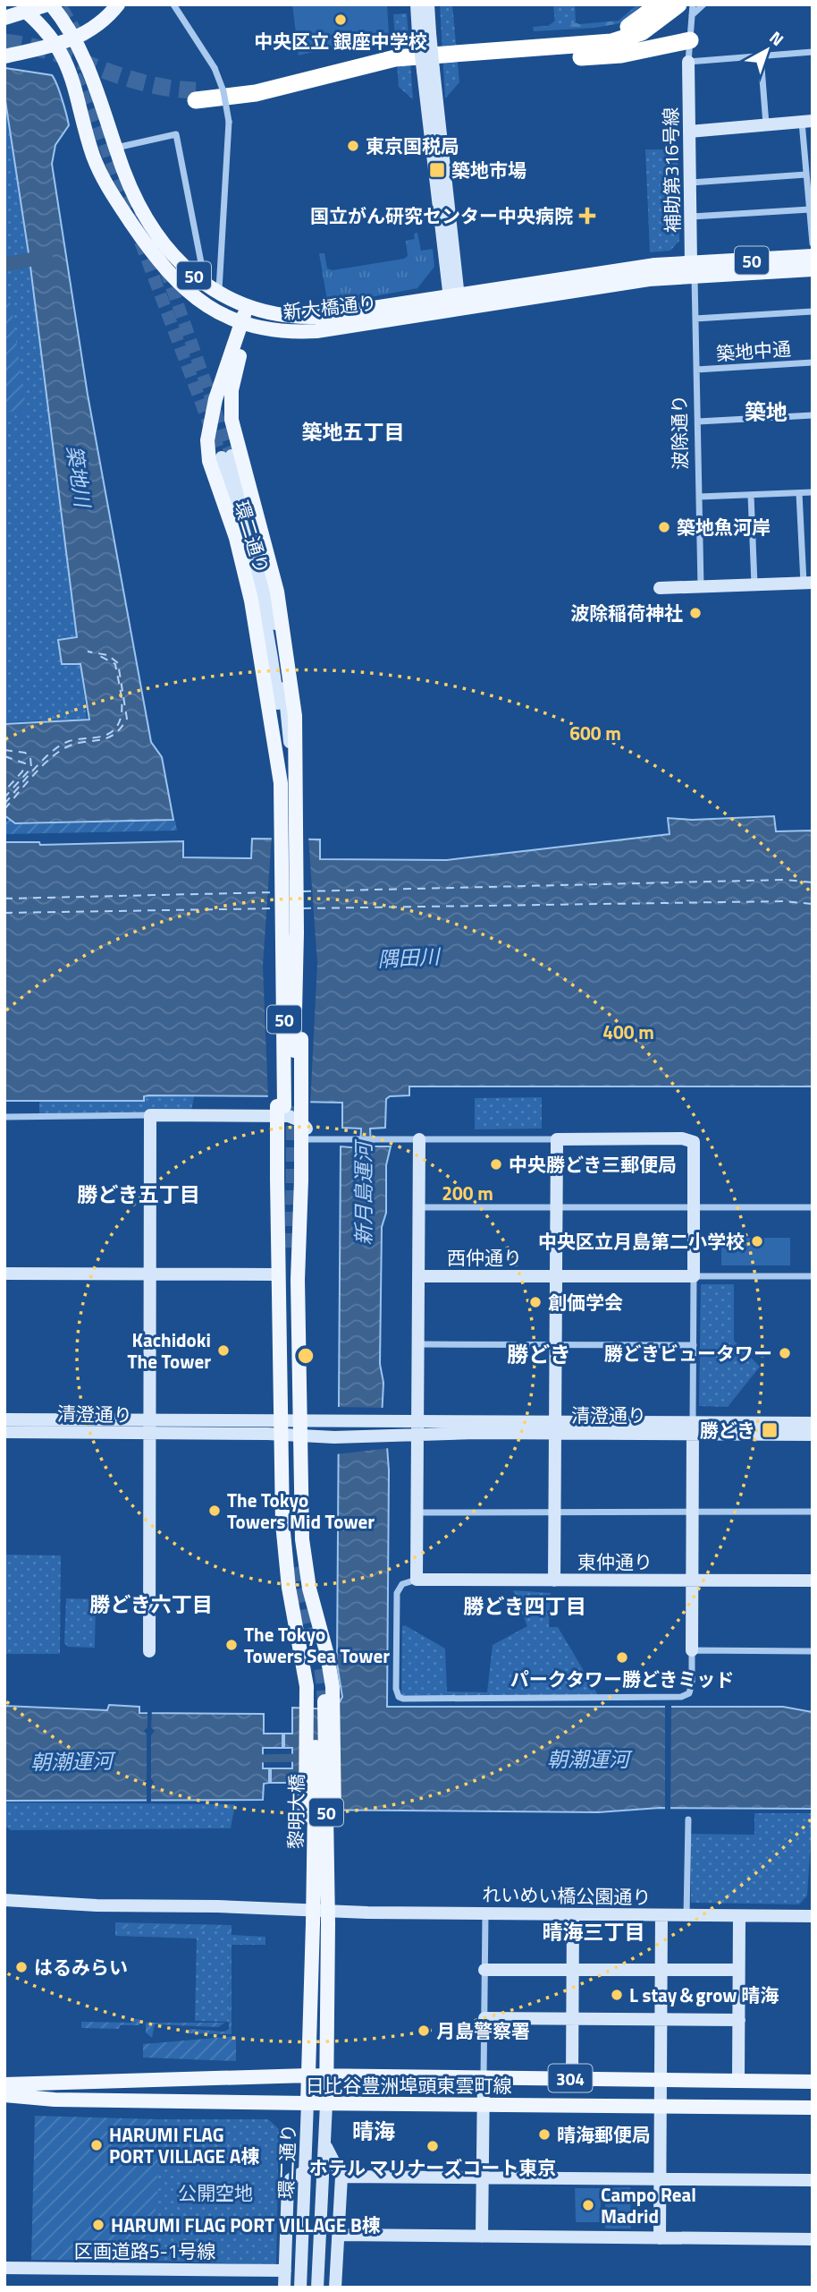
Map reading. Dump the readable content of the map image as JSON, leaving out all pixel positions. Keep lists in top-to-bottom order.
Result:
{
  "streets": {
    "main road": [
      "50",
      "新大橋通り",
      "環二通り",
      "黎明大橋",
      "304",
      "日比谷豊洲埠頭東雲町線"
    ],
    "street": [
      "補助第316号線",
      "築地中通",
      "波除通り",
      "西仲通り",
      "清澄通り",
      "東仲通り",
      "れいめい橋公園通り",
      "区画道路5-1号線"
    ]
  },
  "crossings": [
    ["補助第316号線", "新大橋通り"],
    ["補助第316号線", "波除通り"],
    ["50", "環二通り"],
    ["50", "清澄通り"],
    ["50", "黎明大橋"],
    ["50", "れいめい橋公園通り"],
    ["新大橋通り", "波除通り"],
    ["新大橋通り", "環二通り"],
    ["築地中通", "波除通り"],
    ["環二通り", "黎明大橋"],
    ["環二通り", "れいめい橋公園通り"],
    ["環二通り", "日比谷豊洲埠頭東雲町線"],
    ["黎明大橋", "れいめい橋公園通り"]
  ],
  "districts": [
    "築地",
    "築地五丁目",
    "勝どき五丁目",
    "勝どき",
    "勝どき六丁目",
    "勝どき四丁目",
    "晴海三丁目",
    "晴海"
  ],
  "water": [
    "築地川",
    "隅田川",
    "新月島運河",
    "朝潮運河"
  ],
  "parks": ["公開空地"],
  "places": {
    "other": [
      "中央区立 銀座中学校",
      "東京国税局",
      "築地魚河岸",
      "波除稲荷神社",
      "中央勝どき三郵便局",
      "中央区立月島第二小学校",
      "創価学会",
      "Kachidoki The Tower",
      "勝どきビュータワー",
      "The Tokyo Towers Mid Tower",
      "The Tokyo Towers Sea Tower",
      "パークタワー勝どきミッド",
      "はるみらい",
      "L stay＆grow 晴海",
      "月島警察署",
      "晴海郵便局",
      "HARUMI FLAG PORT VILLAGE A棟",
      "ホテル マリナーズコート東京",
      "Campo Real Madrid",
      "HARUMI FLAG PORT VILLAGE B棟"
    ],
    "transit": ["築地市場", "勝どき"],
    "health": ["国立がん研究センター中央病院"]
  },
  "north": "top right",
  "rings": ["600 m", "400 m", "200 m"]
}
